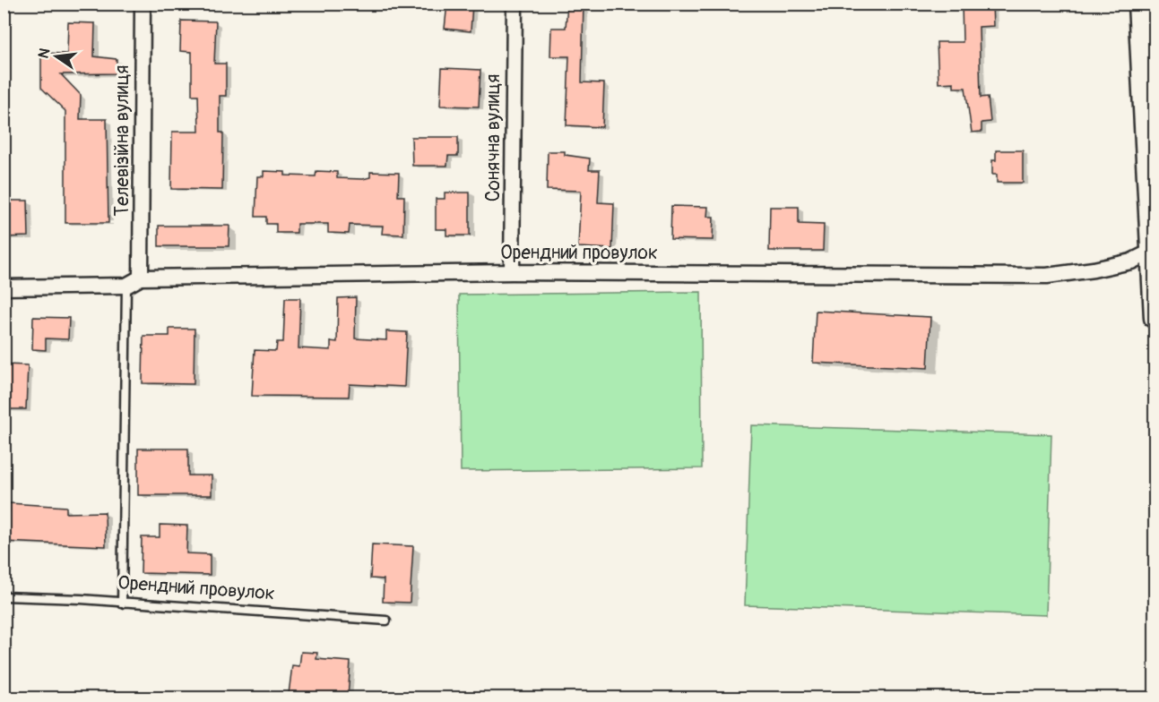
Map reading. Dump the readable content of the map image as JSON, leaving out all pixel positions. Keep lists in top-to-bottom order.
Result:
{
  "streets": {
    "street": ["Сонячна вулиця", "Телевізійна вулиця", "Орендний провулок"]
  },
  "crossings": [
    ["Сонячна вулиця", "Орендний провулок"],
    ["Телевізійна вулиця", "Орендний провулок"]
  ],
  "north": "left"
}
